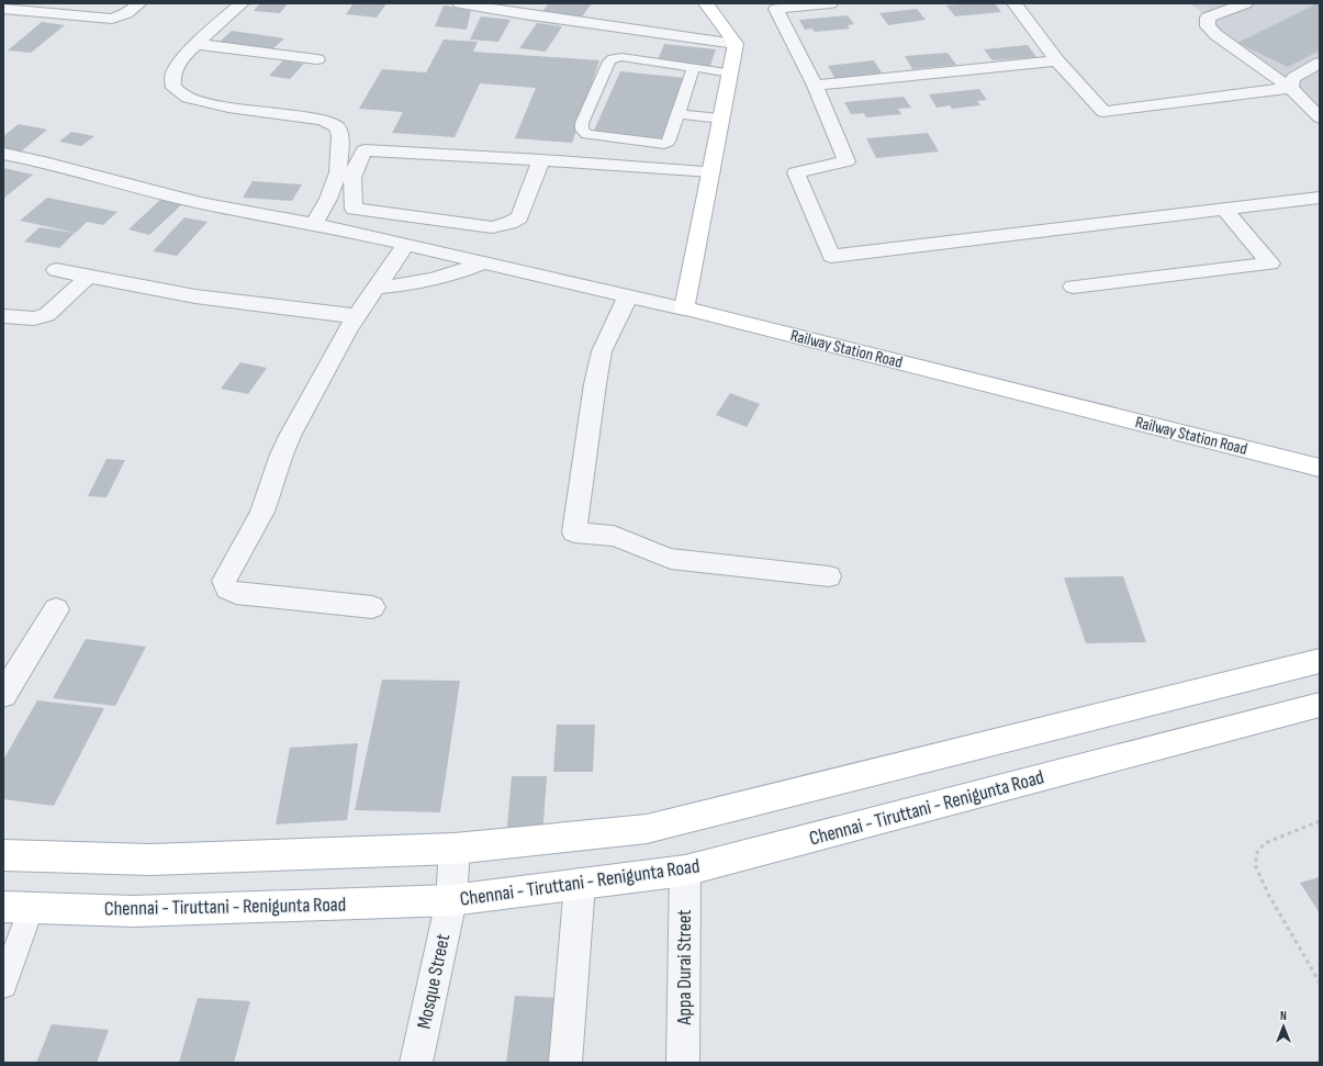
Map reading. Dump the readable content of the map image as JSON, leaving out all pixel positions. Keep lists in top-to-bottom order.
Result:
{
  "streets": {
    "main road": ["Railway Station Road", "Chennai - Tiruttani - Renigunta Road"],
    "street": ["Appa Durai Street", "Mosque Street"]
  },
  "crossings": [
    ["Chennai - Tiruttani - Renigunta Road", "Appa Durai Street"],
    ["Chennai - Tiruttani - Renigunta Road", "Mosque Street"]
  ],
  "north": "top"
}
